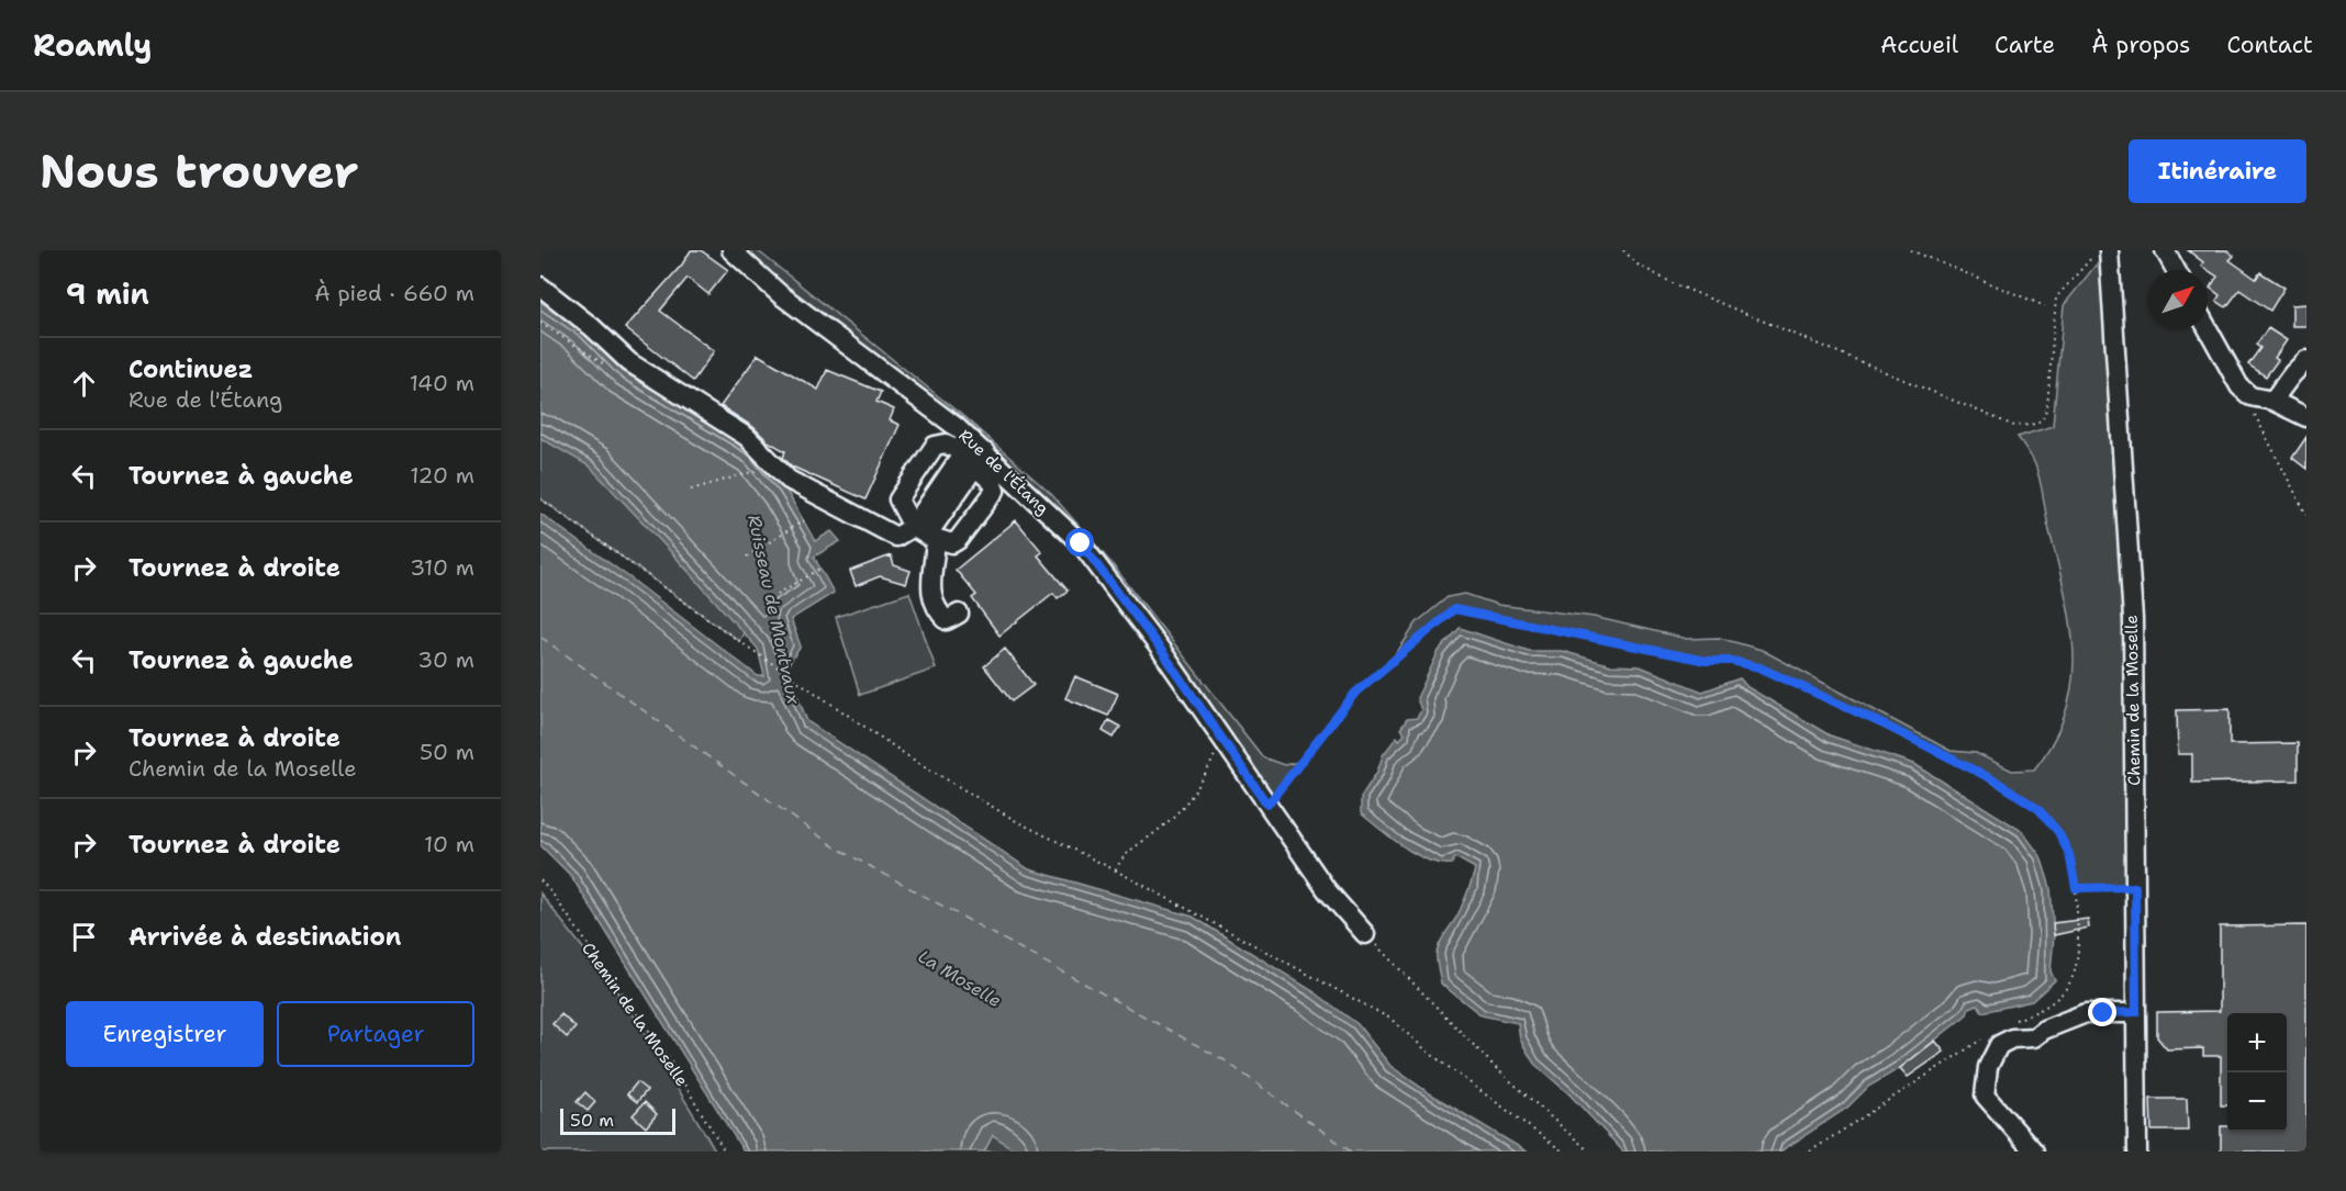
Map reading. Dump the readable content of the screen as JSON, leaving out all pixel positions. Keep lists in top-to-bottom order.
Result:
{
  "streets": {
    "street": ["Rue de l'Étang", "Chemin de la Moselle"]
  },
  "water": ["Ruisseau de Montvaux", "La Moselle"],
  "scale_bar": "50 m",
  "north": "top right",
  "page": {
    "header": "Roamly",
    "nav": [
      "Accueil",
      "Carte",
      "À propos",
      "Contact"
    ],
    "buttons": [
      "Itinéraire",
      ["Enregistrer", "Partager"]
    ],
    "title": "Nous trouver",
    "heading": ["9 min", "À pied · 660 m"],
    "list": [
      ["Continuez", "Rue de l'Étang", "140 m"],
      ["Tournez à gauche", "120 m"],
      ["Tournez à droite", "310 m"],
      ["Tournez à gauche", "30 m"],
      ["Tournez à droite", "Chemin de la Moselle", "50 m"],
      ["Tournez à droite", "10 m"],
      "Arrivée à destination"
    ],
    "map_buttons": ["+", "−"],
    "scale": "50 m"
  }
}
